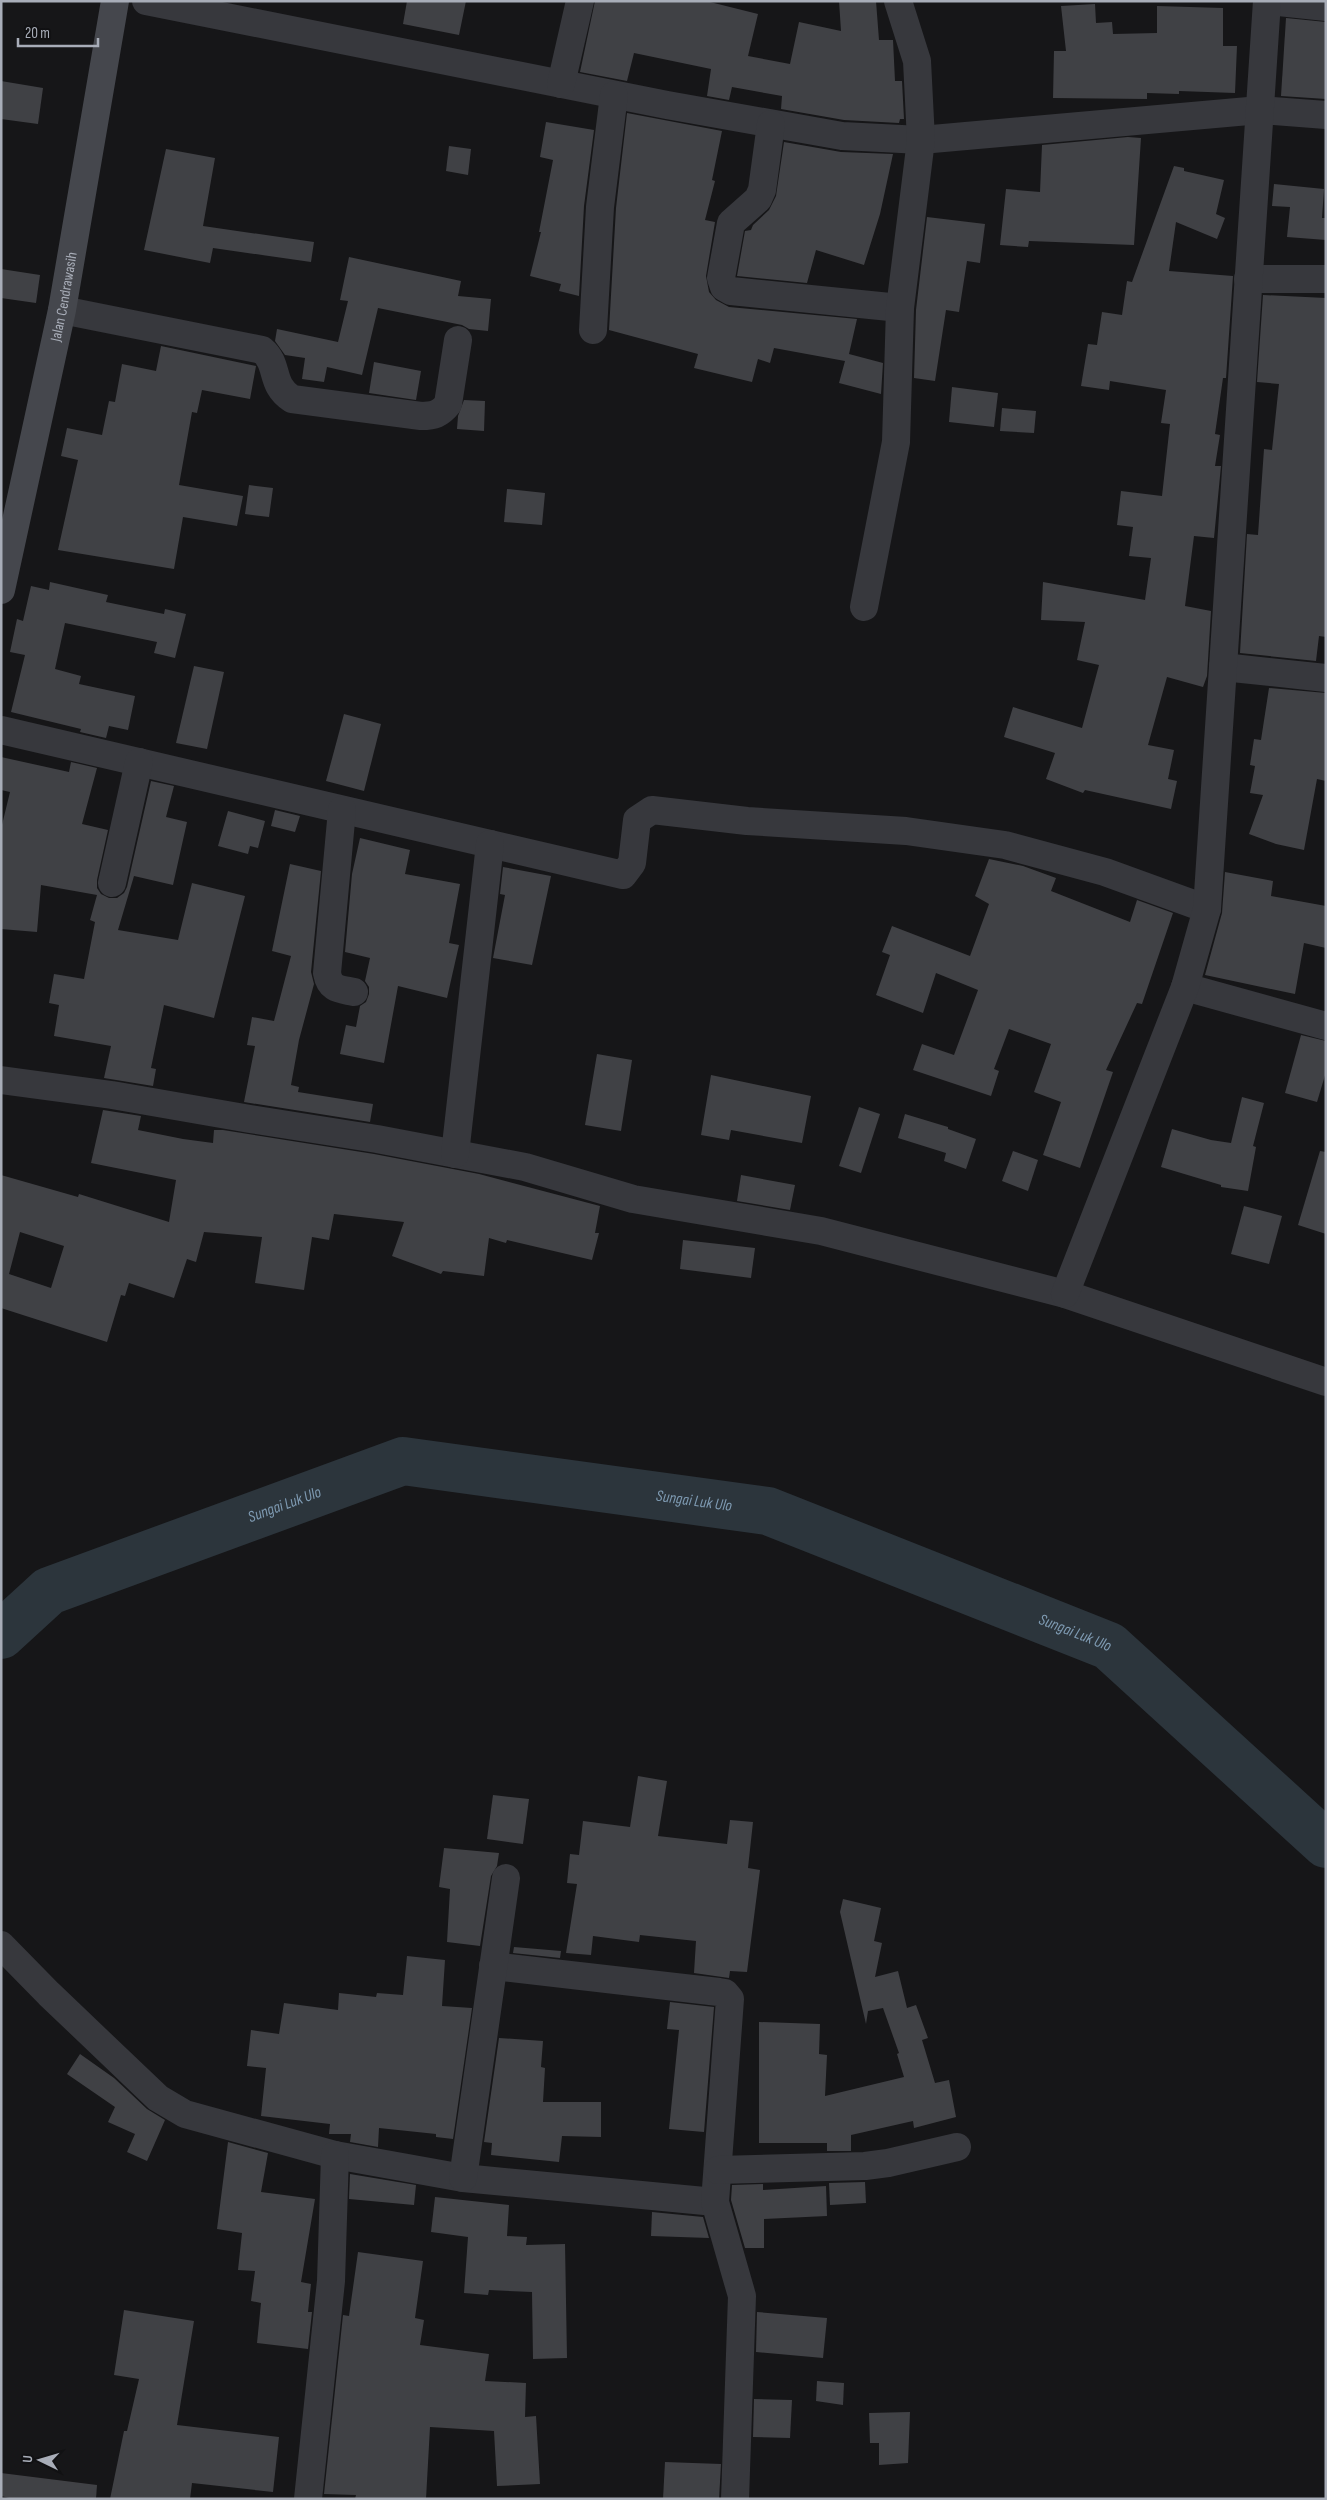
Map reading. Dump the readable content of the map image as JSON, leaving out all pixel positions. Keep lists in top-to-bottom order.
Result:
{
  "streets": {
    "main road": ["Jalan Cendrawasih"]
  },
  "water": ["Sungai Luk Ulo"],
  "scale_bar": "20 m",
  "north": "left"
}
